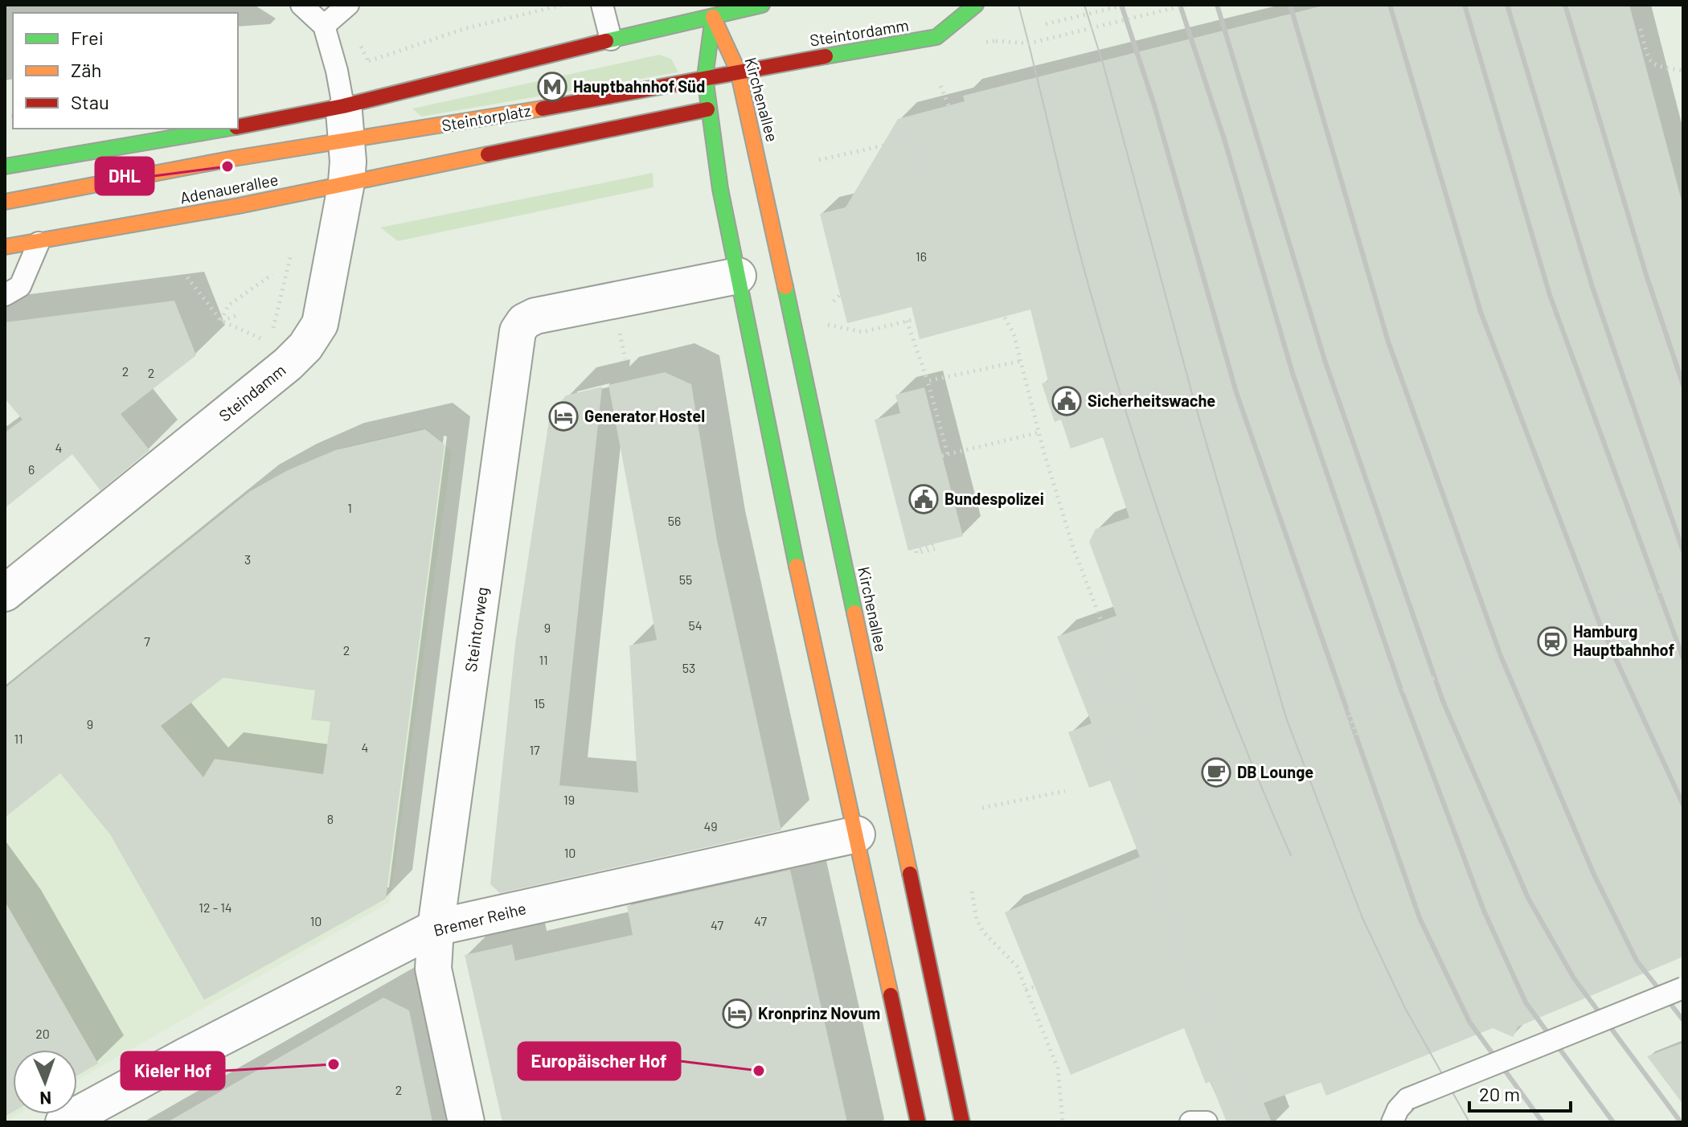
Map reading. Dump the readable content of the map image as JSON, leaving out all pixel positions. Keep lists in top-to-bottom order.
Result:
{
  "streets": {
    "street": [
      "Steintordamm",
      "Kirchenallee",
      "Steintorplatz",
      "Adenauerallee",
      "Steindamm",
      "Steintorweg",
      "Bremer Reihe"
    ]
  },
  "crossings": [
    ["Steintordamm", "Kirchenallee"],
    ["Steintordamm", "Steintorplatz"],
    ["Kirchenallee", "Steintorplatz"],
    ["Steintorplatz", "Adenauerallee"],
    ["Steintorplatz", "Steindamm"],
    ["Adenauerallee", "Steindamm"],
    ["Steintorweg", "Bremer Reihe"]
  ],
  "places": {
    "metro station": ["Hauptbahnhof Süd"],
    "other": ["DHL", "Kieler Hof", "Europäischer Hof"],
    "public building": ["Sicherheitswache", "Bundespolizei"],
    "hotel": ["Generator Hostel", "Kronprinz Novum"],
    "station": ["Hamburg Hauptbahnhof"],
    "cafe": ["DB Lounge"]
  },
  "house_numbers": [
    "16",
    "2",
    "2",
    "4",
    "6",
    "1",
    "56",
    "3",
    "55",
    "54",
    "9",
    "7",
    "2",
    "11",
    "53",
    "15",
    "9",
    "11",
    "4",
    "17",
    "19",
    "8",
    "49",
    "10",
    "12 - 14",
    "10",
    "47",
    "47",
    "20",
    "2"
  ],
  "legend": ["Frei", "Zäh", "Stau"],
  "scale_bar": "20 m",
  "north": "bottom"
}
